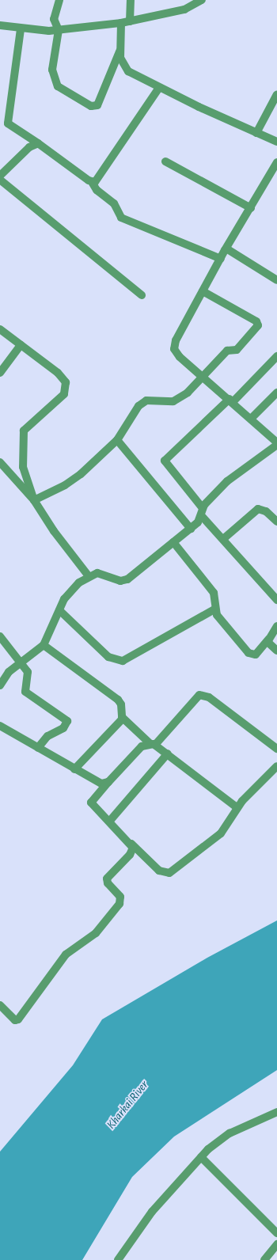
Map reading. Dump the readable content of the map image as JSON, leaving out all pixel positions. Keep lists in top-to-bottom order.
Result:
{
  "water": ["Kharkai River"]
}
